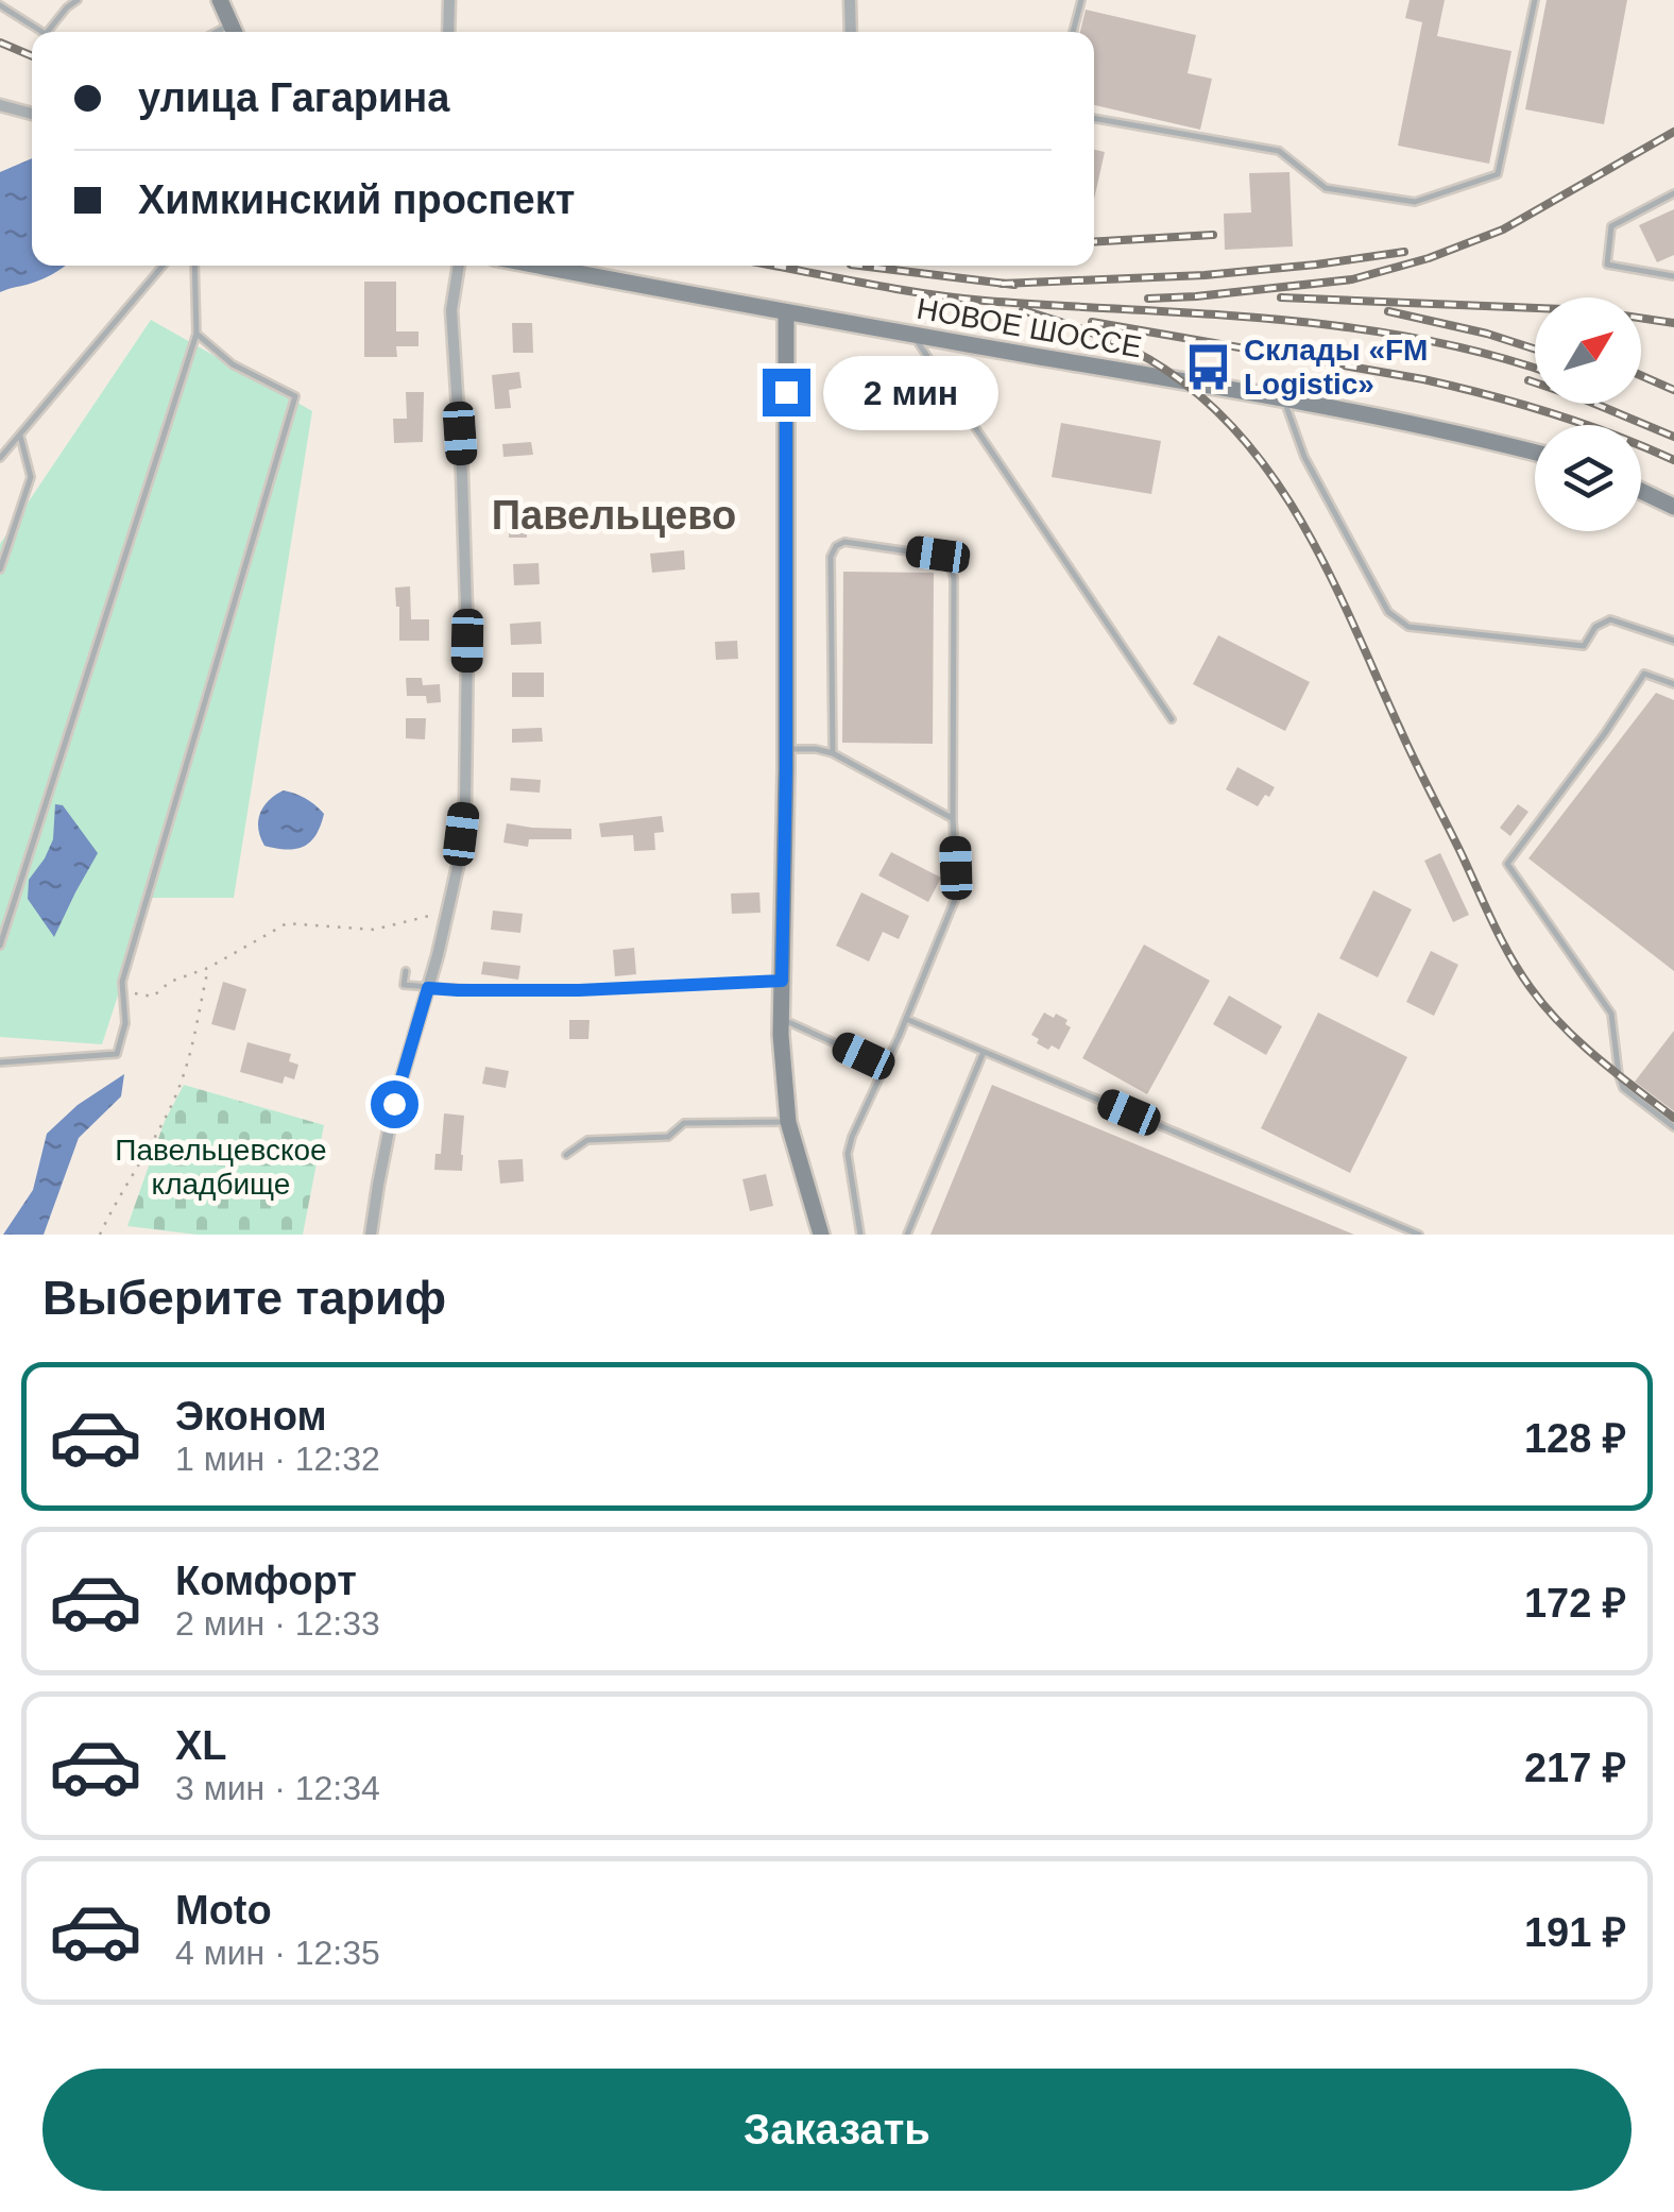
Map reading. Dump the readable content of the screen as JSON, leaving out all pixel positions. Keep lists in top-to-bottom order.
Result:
{
  "streets": {
    "main road": ["НОВОЕ ШОССЕ"]
  },
  "districts": ["Павельцево"],
  "parks": ["Павельцевское кладбище"],
  "places": {
    "bus stop": ["Склады «FM Logistic»"]
  },
  "north": "top right",
  "page": {
    "banner": ["улица Гагарина", "Химкинский проспект"],
    "bubble": "2 мин",
    "heading": "Выберите тариф",
    "list": [
      {
        "name": "Эконом",
        "note": "1 мин · 12:32",
        "value": "128 ₽"
      },
      {
        "name": "Комфорт",
        "note": "2 мин · 12:33",
        "value": "172 ₽"
      },
      {
        "name": "XL",
        "note": "3 мин · 12:34",
        "value": "217 ₽"
      },
      {
        "name": "Moto",
        "note": "4 мин · 12:35",
        "value": "191 ₽"
      }
    ],
    "buttons": "Заказать"
  }
}
